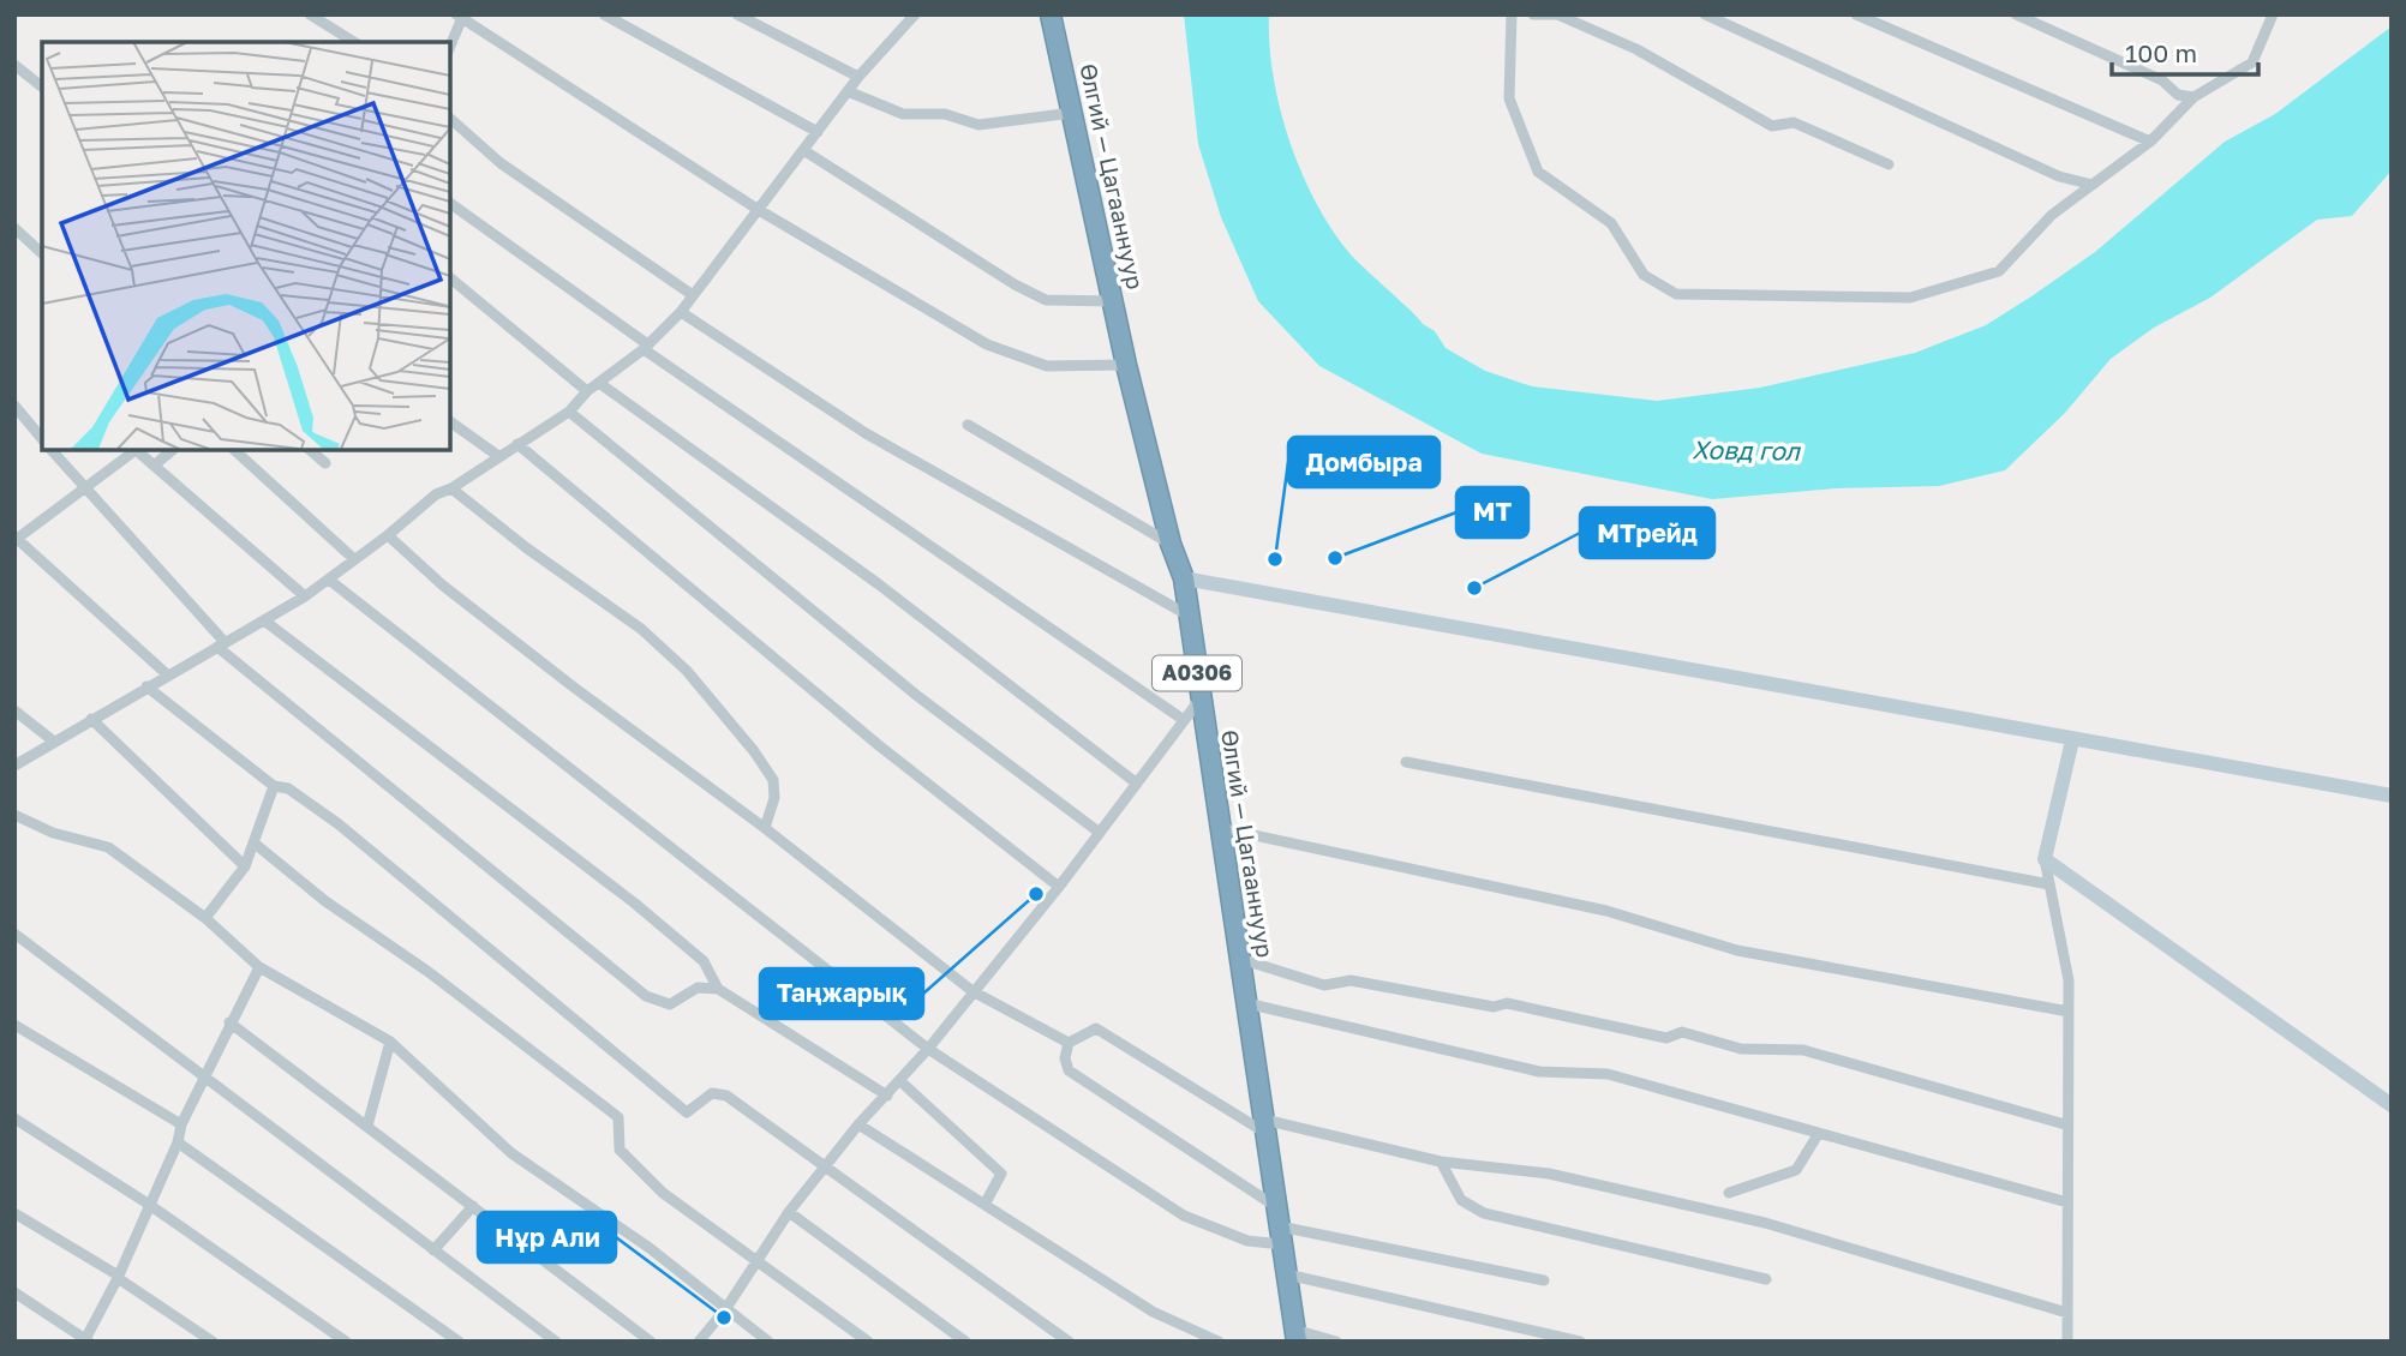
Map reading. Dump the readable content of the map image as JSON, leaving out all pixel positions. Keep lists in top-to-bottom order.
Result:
{
  "streets": {
    "highway": ["Өлгий — Цагааннуур", "A0306"]
  },
  "water": ["Ховд гол"],
  "places": [
    "МТ",
    "Домбыра",
    "MTрейд",
    "Таңжарық",
    "Нұр Али"
  ],
  "scale_bar": "100 m"
}
